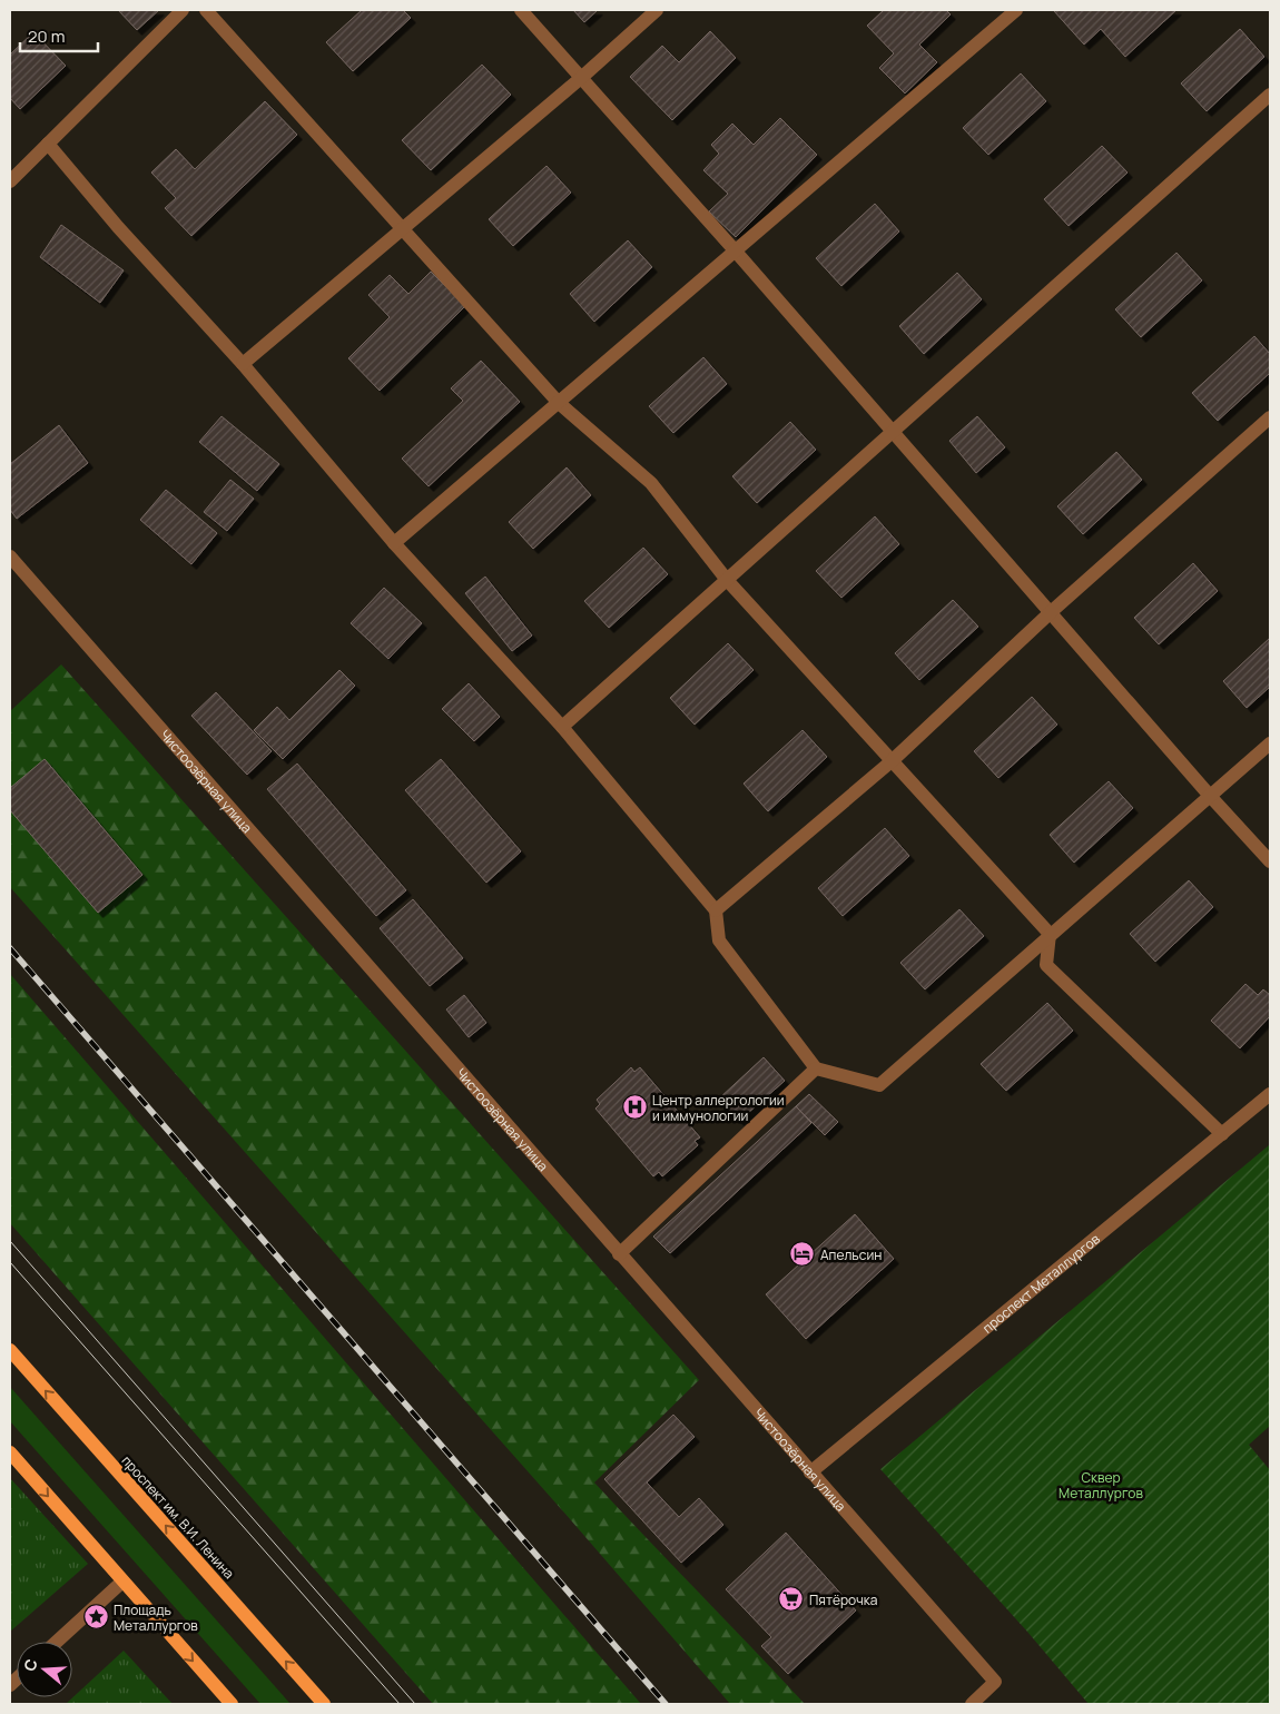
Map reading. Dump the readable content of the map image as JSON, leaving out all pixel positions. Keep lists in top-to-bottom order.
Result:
{
  "streets": {
    "main road": ["проспект им. В.И. Ленина"],
    "street": ["Чистоозёрная улица", "проспект Металлургов"]
  },
  "crossings": [
    ["Чистоозёрная улица", "проспект Металлургов"]
  ],
  "parks": ["Сквер Металлургов"],
  "places": {
    "hospital": ["Центр аллергологии и иммунологии"],
    "hotel": ["Апельсин"],
    "supermarket": ["Пятёрочка"],
    "place": ["Площадь Металлургов"]
  },
  "scale_bar": "20 m",
  "north": "left"
}
